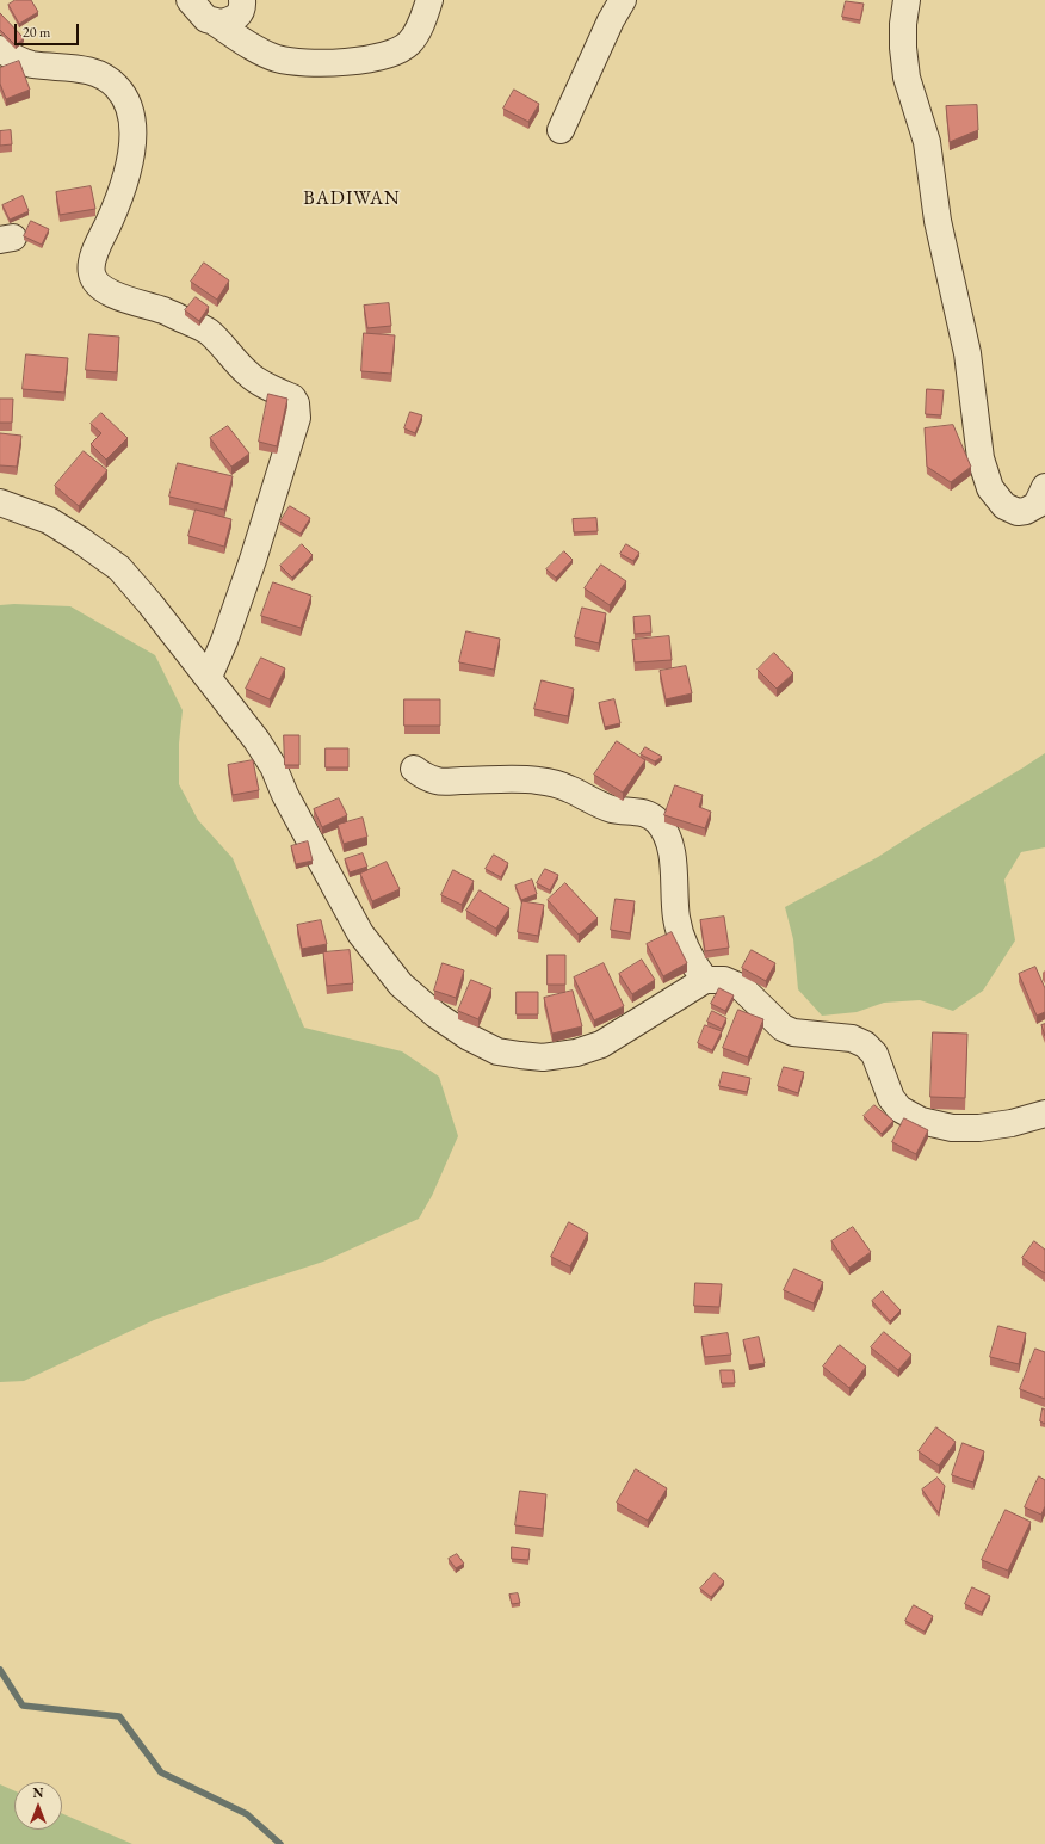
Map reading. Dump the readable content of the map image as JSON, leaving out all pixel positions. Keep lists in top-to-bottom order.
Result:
{
  "districts": ["BADIWAN"],
  "scale_bar": "20 m",
  "north": "top"
}
